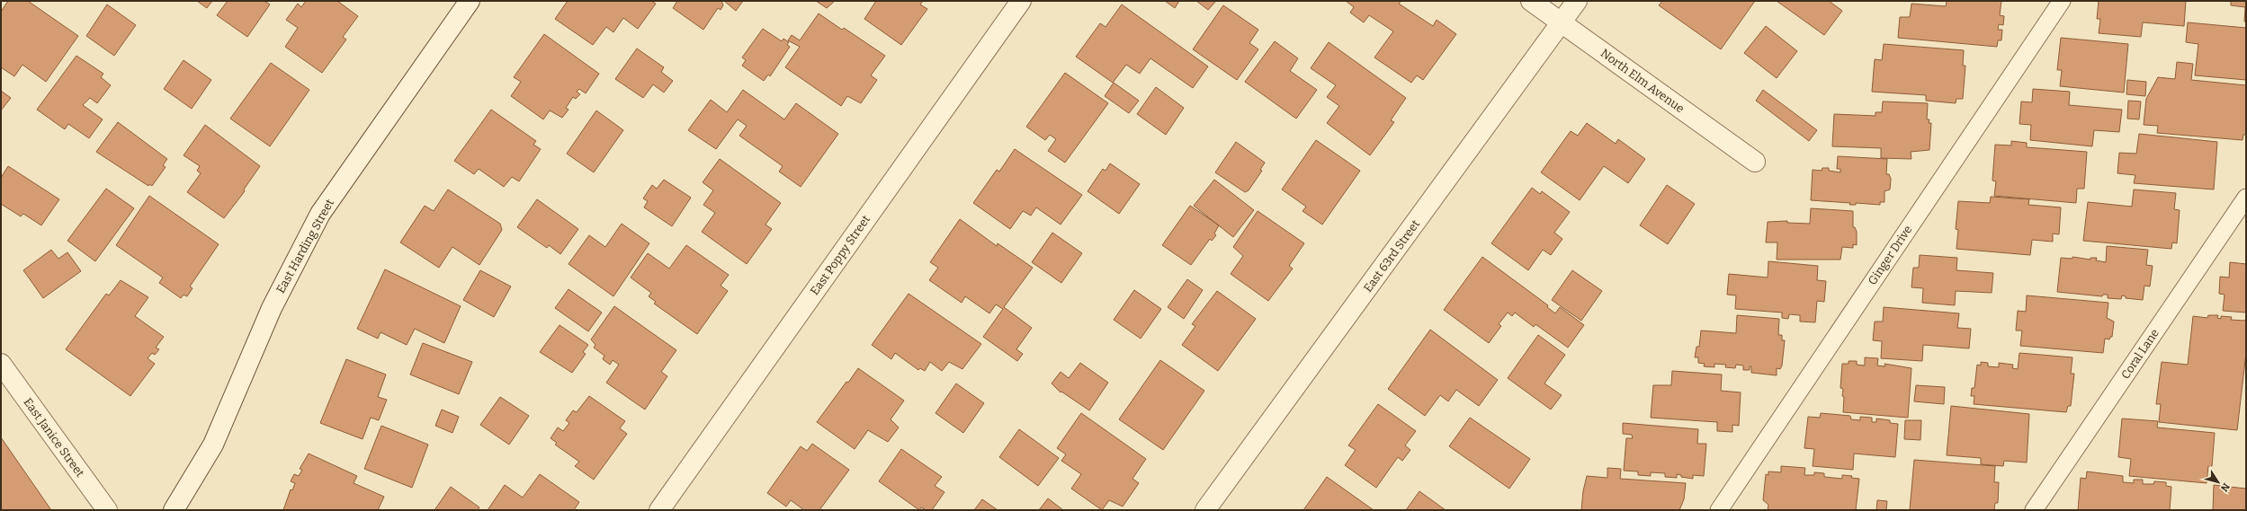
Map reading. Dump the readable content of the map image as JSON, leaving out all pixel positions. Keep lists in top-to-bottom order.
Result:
{
  "streets": {
    "street": [
      "North Elm Avenue",
      "East Harding Street",
      "East Poppy Street",
      "East 63rd Street",
      "East Janice Street"
    ],
    "lane": ["Ginger Drive", "Coral Lane"]
  },
  "crossings": [
    ["North Elm Avenue", "East 63rd Street"]
  ],
  "north": "bottom right"
}
